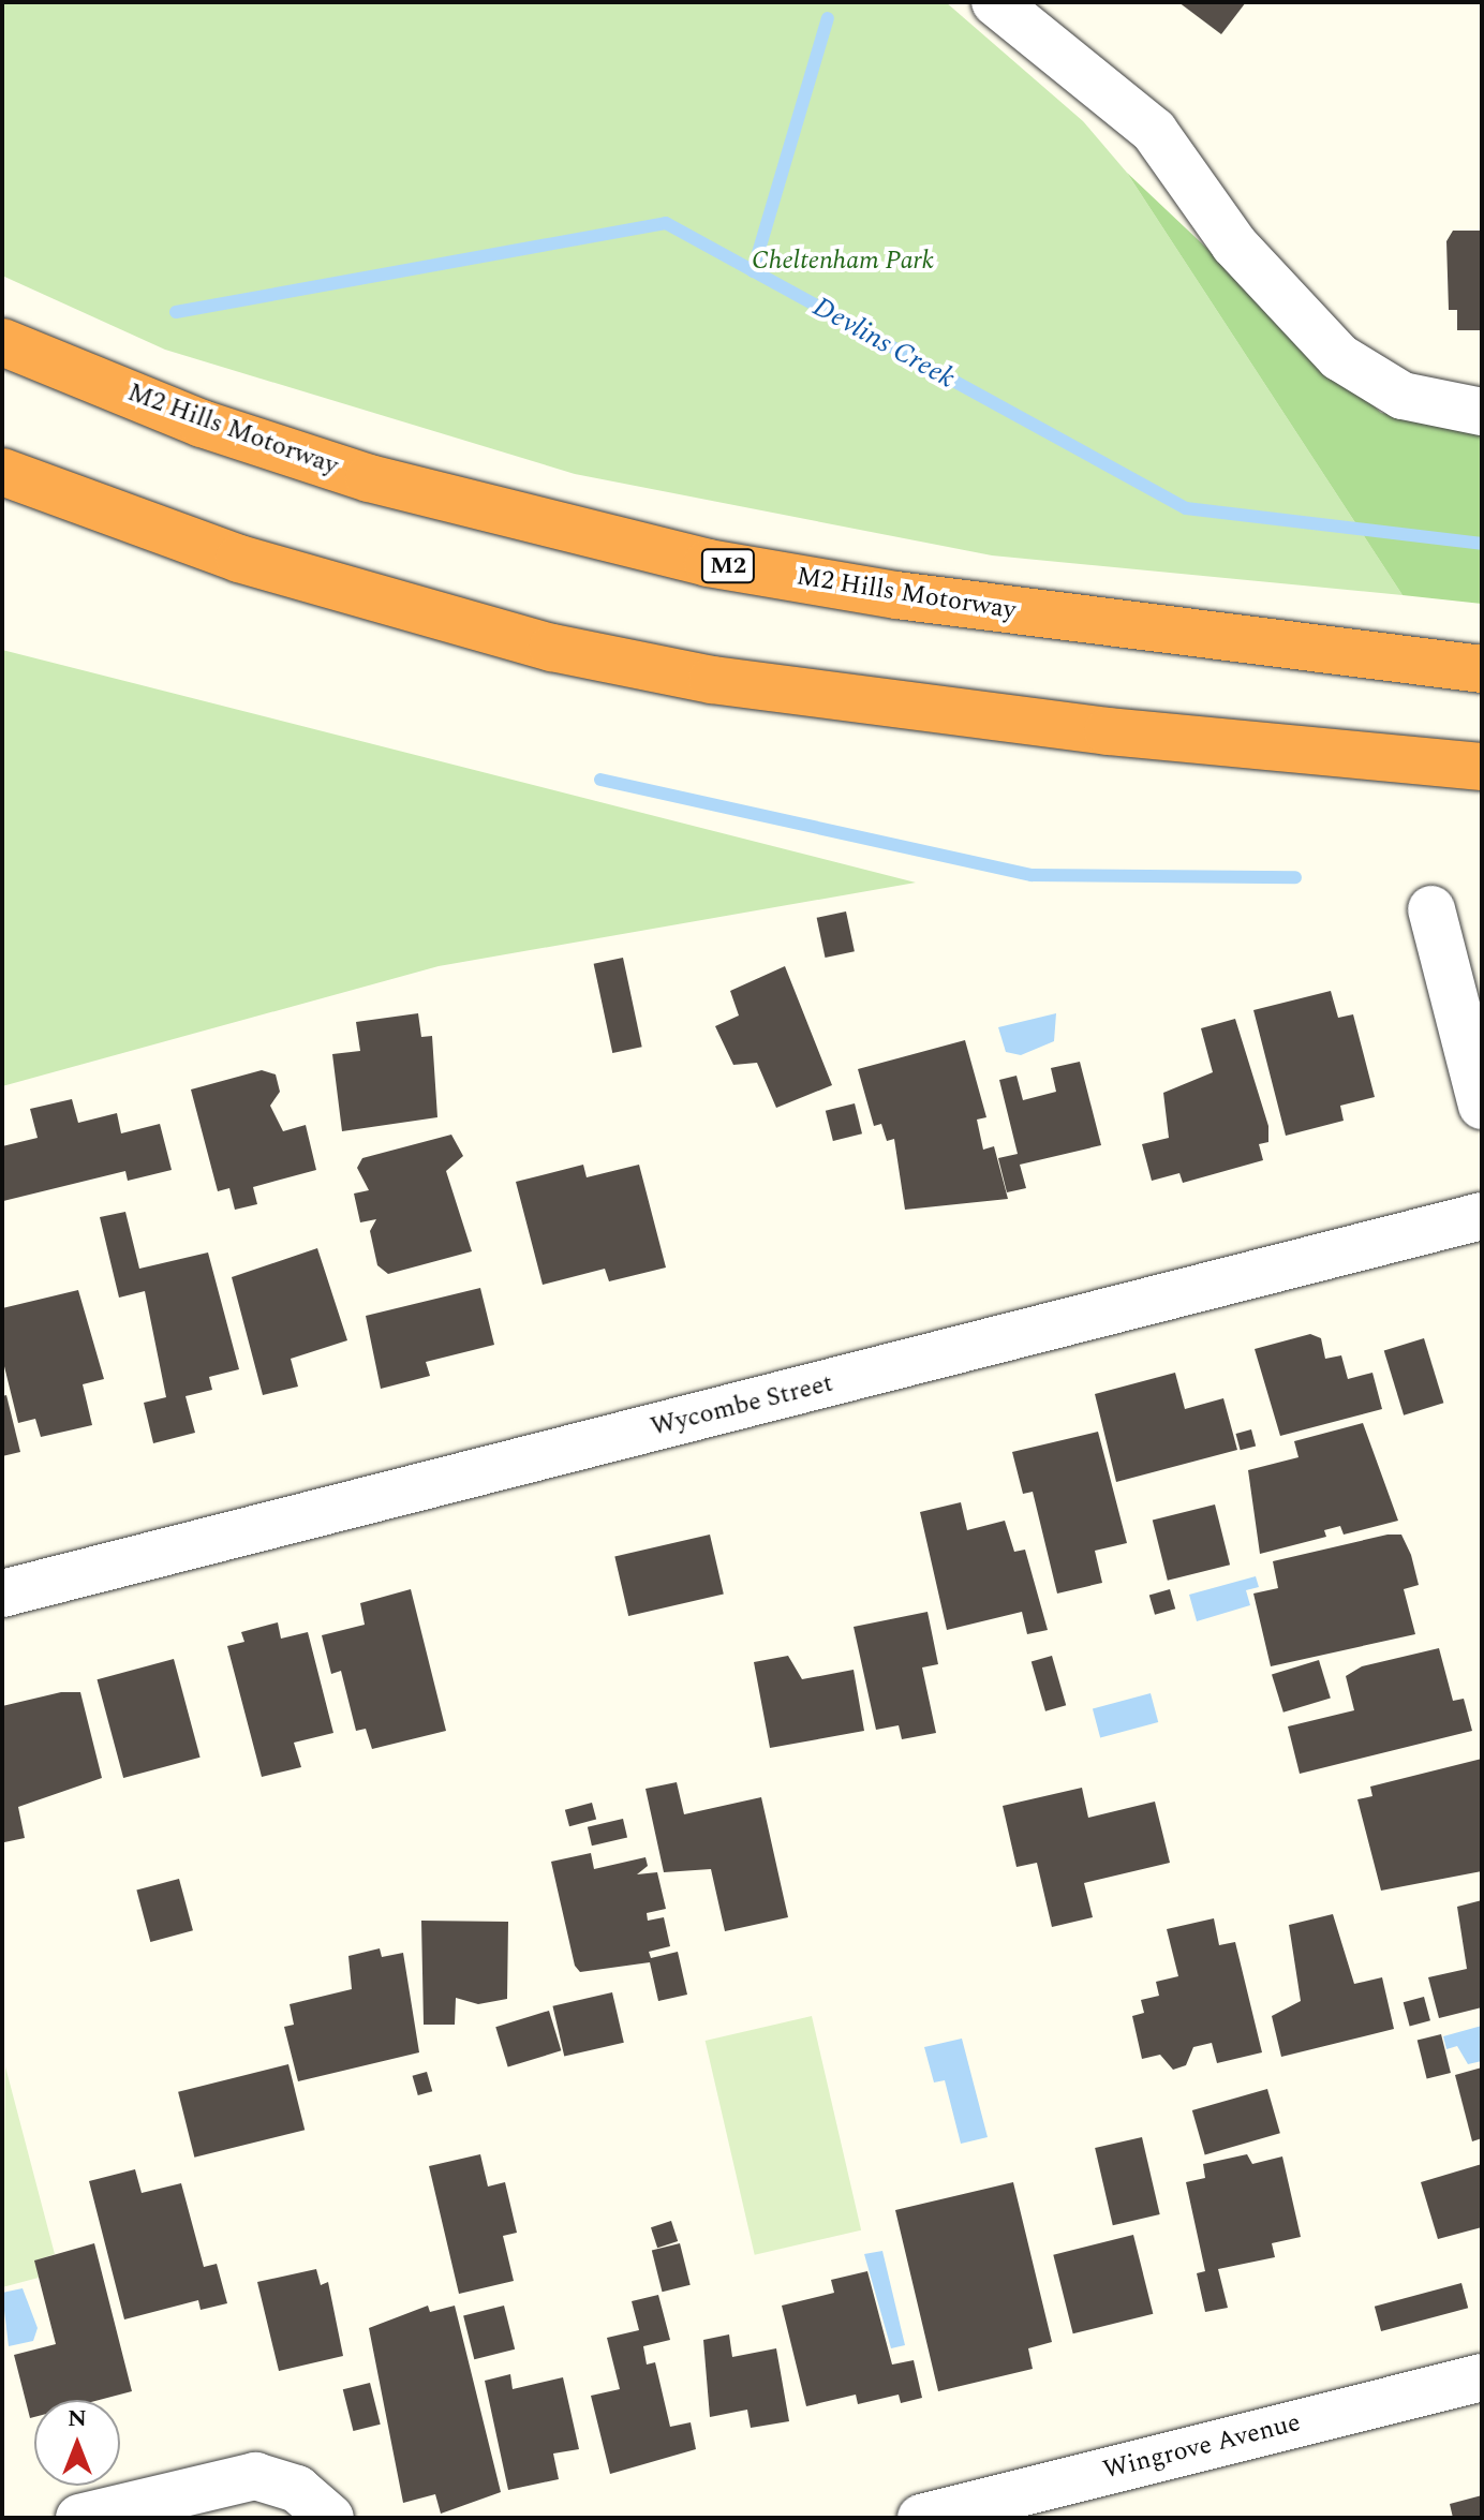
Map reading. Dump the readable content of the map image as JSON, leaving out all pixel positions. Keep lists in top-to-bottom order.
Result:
{
  "streets": {
    "highway": ["M2 Hills Motorway", "M2"],
    "street": ["Wycombe Street", "Wingrove Avenue"]
  },
  "water": ["Devlins Creek"],
  "parks": ["Cheltenham Park"],
  "north": "top"
}
